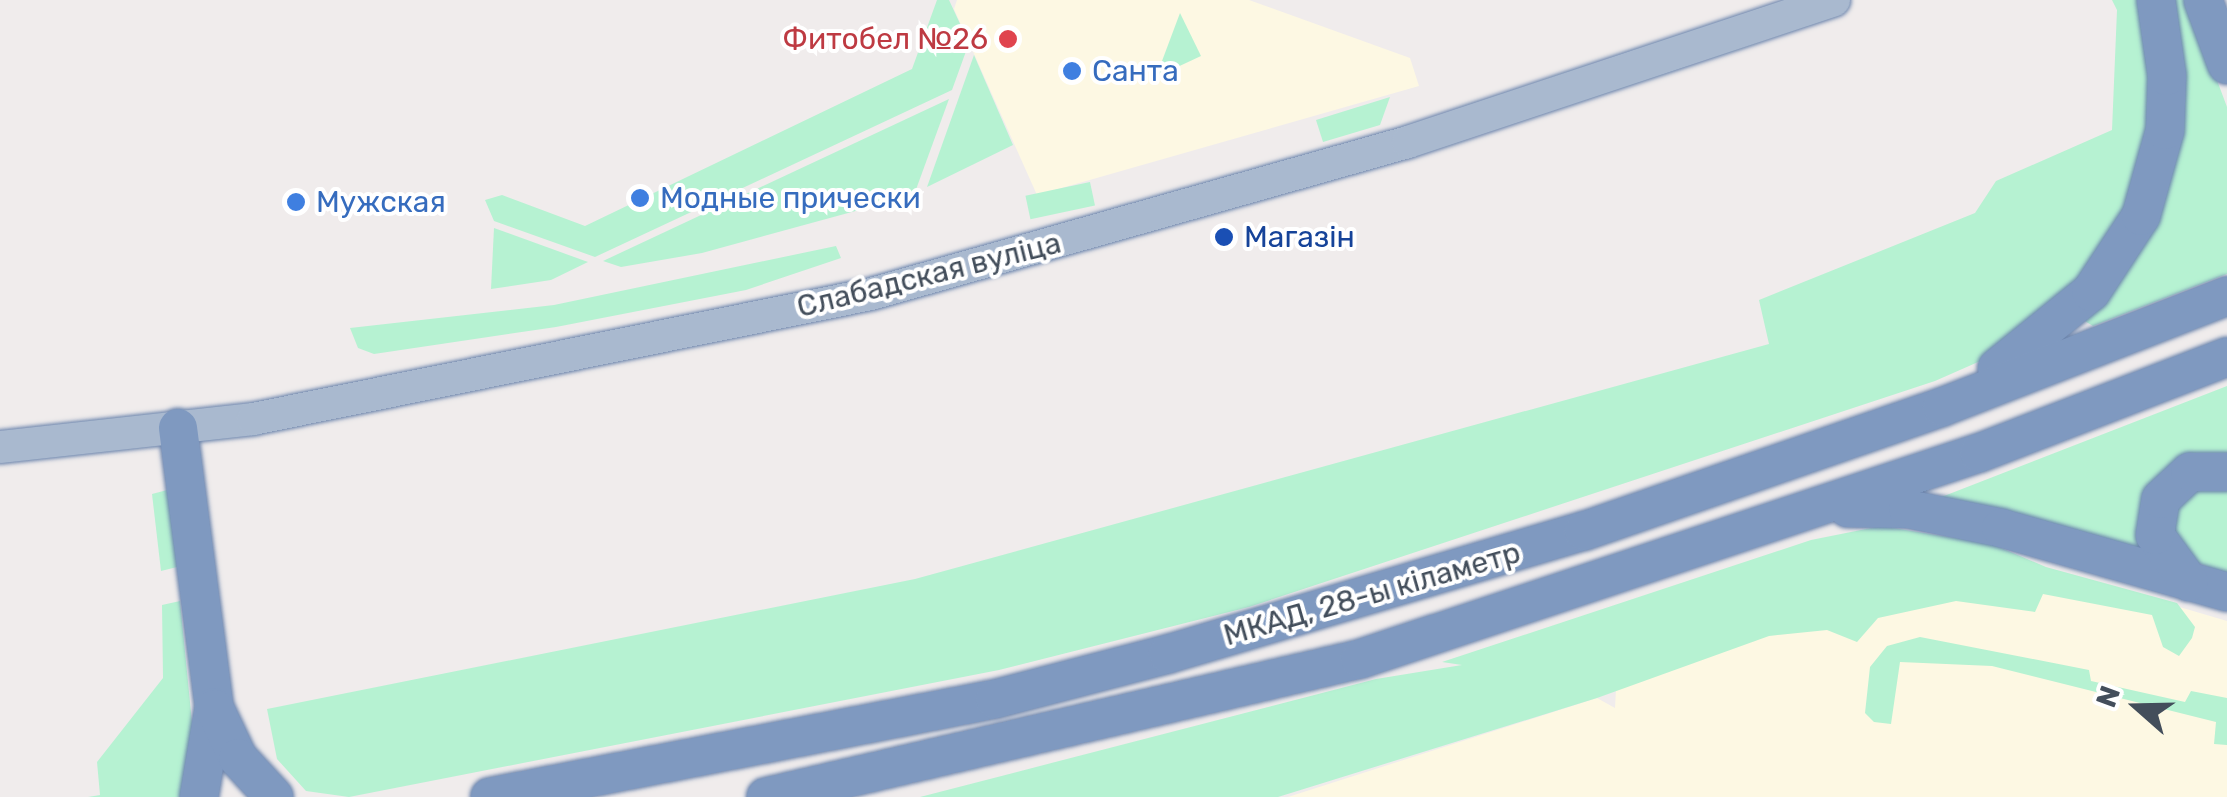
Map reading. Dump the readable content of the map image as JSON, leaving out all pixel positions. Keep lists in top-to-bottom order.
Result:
{
  "streets": {
    "highway": ["МКАД, 28-ы кіламетр"],
    "main road": ["Слабадская вуліца"]
  },
  "places": [
    "Фитобел №26",
    "Санта",
    "Модные прически",
    "Мужская",
    "Магазін"
  ],
  "north": "left"
}
